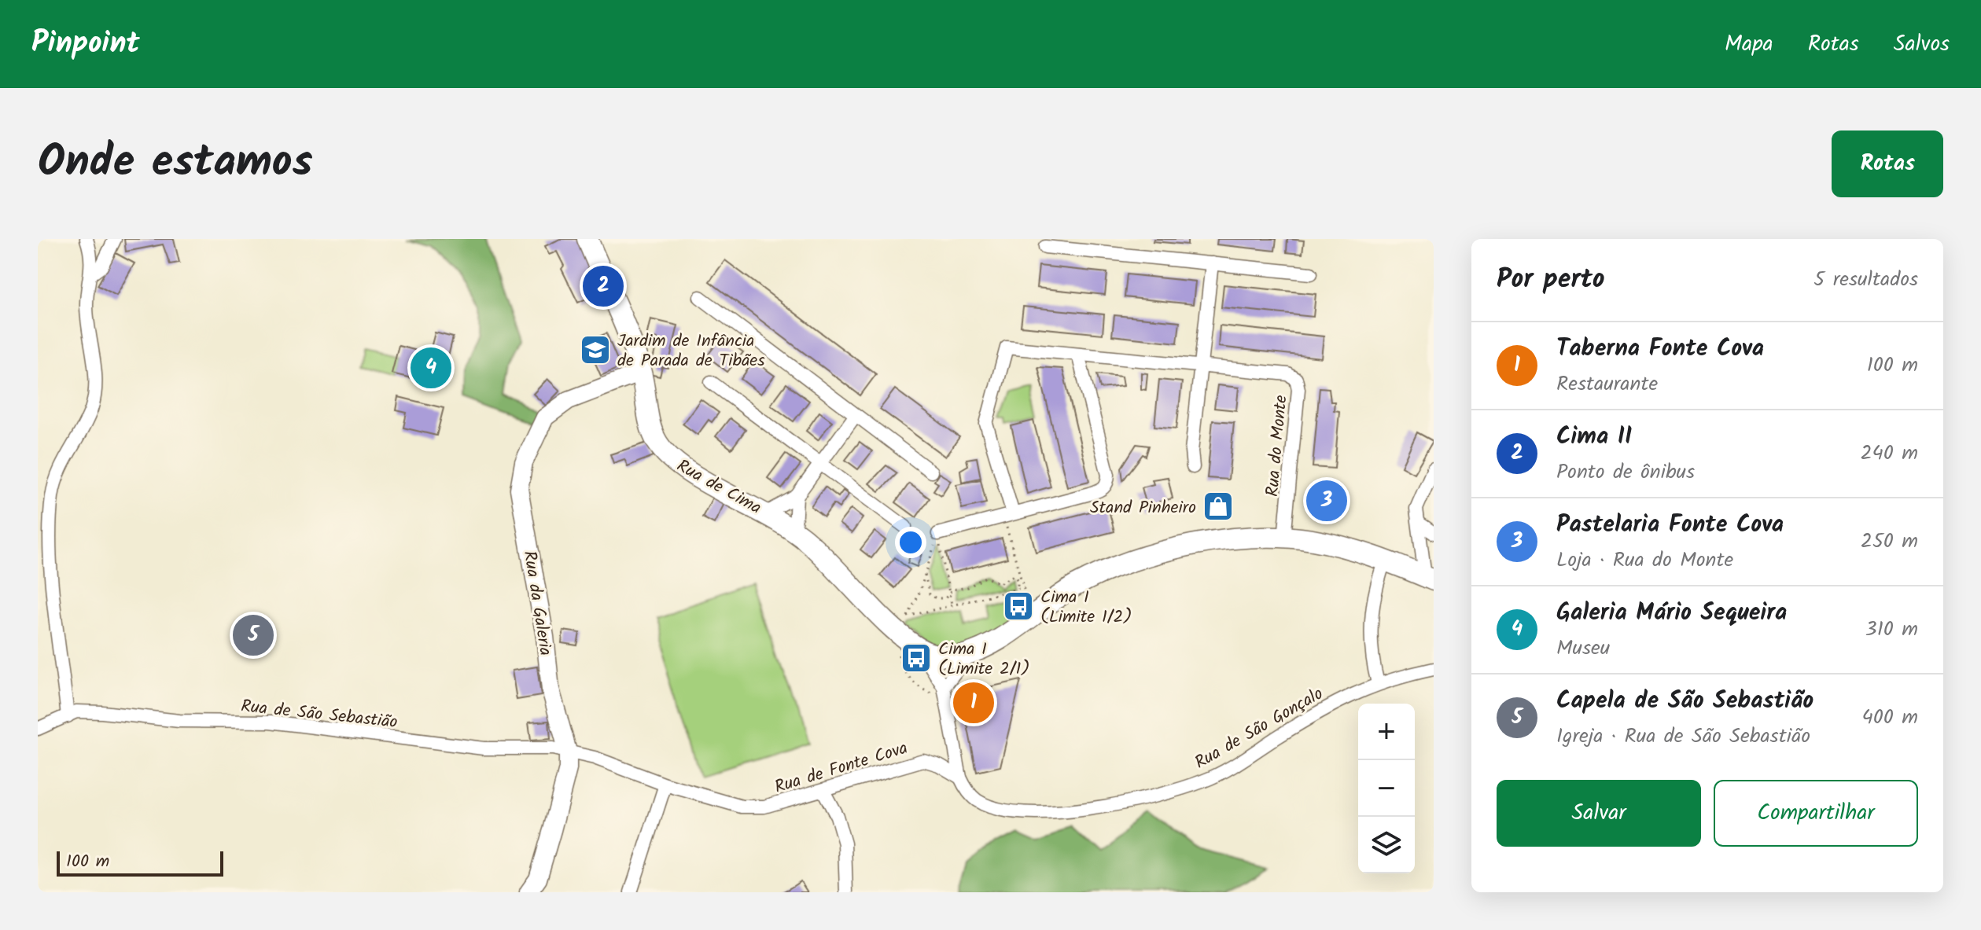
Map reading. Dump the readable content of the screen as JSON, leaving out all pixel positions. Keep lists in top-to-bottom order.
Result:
{
  "streets": {
    "main road": ["Rua de Cima"],
    "street": [
      "Rua do Monte",
      "Rua da Galeria",
      "Rua de São Sebastião",
      "Rua de São Gonçalo",
      "Rua de Fonte Cova"
    ]
  },
  "crossings": [
    ["Rua de Cima", "Rua da Galeria"],
    ["Rua da Galeria", "Rua de São Sebastião"],
    ["Rua da Galeria", "Rua de Fonte Cova"],
    ["Rua de São Sebastião", "Rua de Fonte Cova"],
    ["Rua de São Gonçalo", "Rua de Fonte Cova"]
  ],
  "places": {
    "school or university": ["Jardim de Infância de Parada de Tibães"],
    "shop": ["Stand Pinheiro"],
    "bus stop": ["Cima I (Limite 1/2)", "Cima I (Limite 2/1)"]
  },
  "scale_bar": "100 m",
  "page": {
    "header": "Pinpoint",
    "nav": ["Mapa", "Rotas", "Salvos"],
    "title": "Onde estamos",
    "buttons": [
      "Rotas",
      ["Salvar", "Compartilhar"]
    ],
    "heading": ["Por perto", "5 resultados"],
    "pins": [
      "2",
      "4",
      "3",
      "5",
      "1"
    ],
    "list": [
      {
        "mark": "1",
        "name": "Taberna Fonte Cova",
        "note": "Restaurante",
        "value": "100 m"
      },
      {
        "mark": "2",
        "name": "Cima II",
        "note": "Ponto de ônibus",
        "value": "240 m"
      },
      {
        "mark": "3",
        "name": "Pastelaria Fonte Cova",
        "note": "Loja · Rua do Monte",
        "value": "250 m"
      },
      {
        "mark": "4",
        "name": "Galeria Mário Sequeira",
        "note": "Museu",
        "value": "310 m"
      },
      {
        "mark": "5",
        "name": "Capela de São Sebastião",
        "note": "Igreja · Rua de São Sebastião",
        "value": "400 m"
      }
    ],
    "map_buttons": ["+", "−"],
    "scale": "100 m"
  }
}
